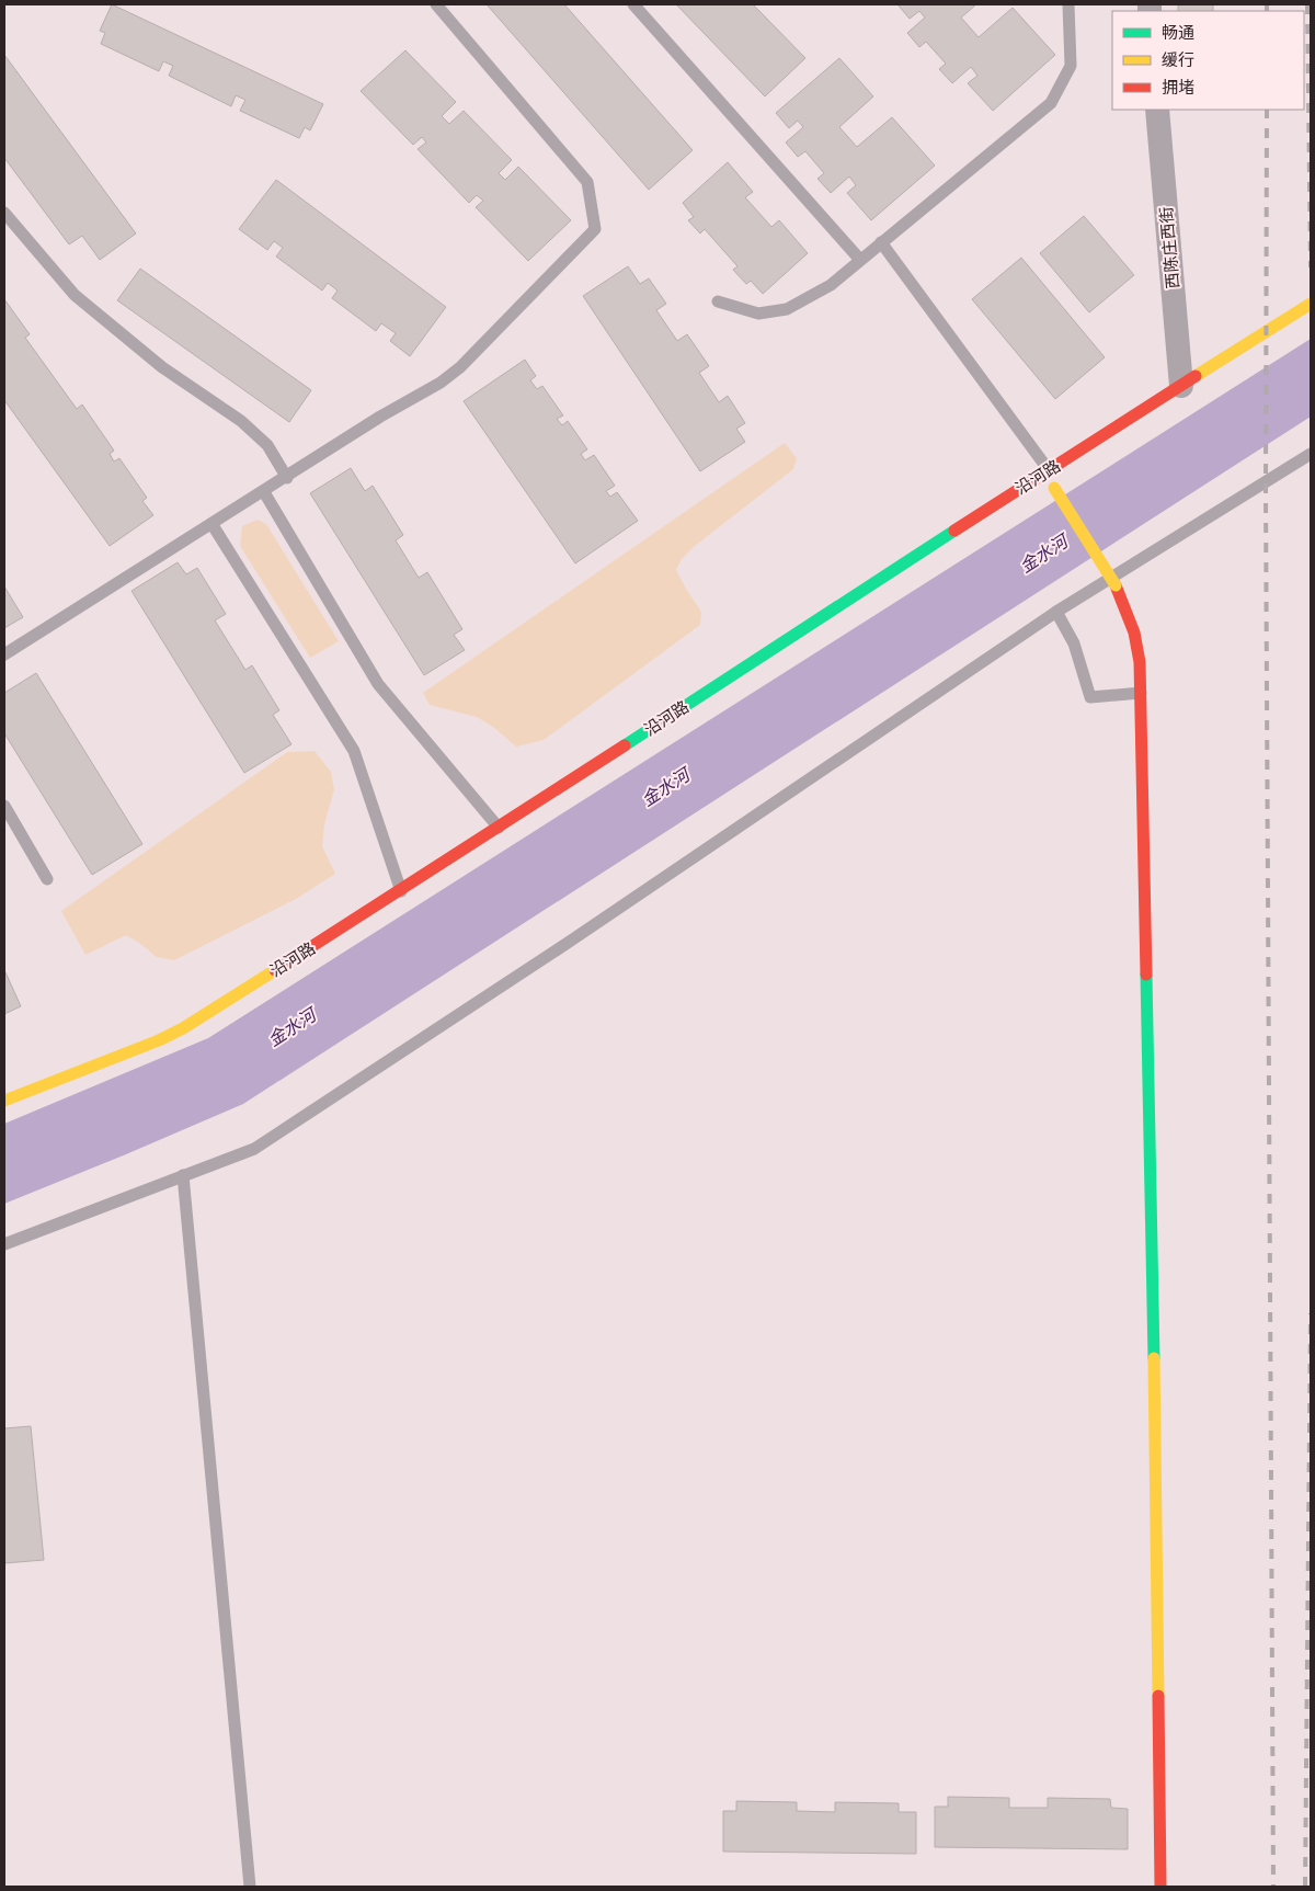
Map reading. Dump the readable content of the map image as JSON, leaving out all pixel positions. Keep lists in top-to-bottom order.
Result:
{
  "streets": {
    "street": ["西陈庄西街", "沿河路"]
  },
  "crossings": [
    ["西陈庄西街", "沿河路"]
  ],
  "water": ["金水河"],
  "legend": ["畅通", "缓行", "拥堵"]
}
